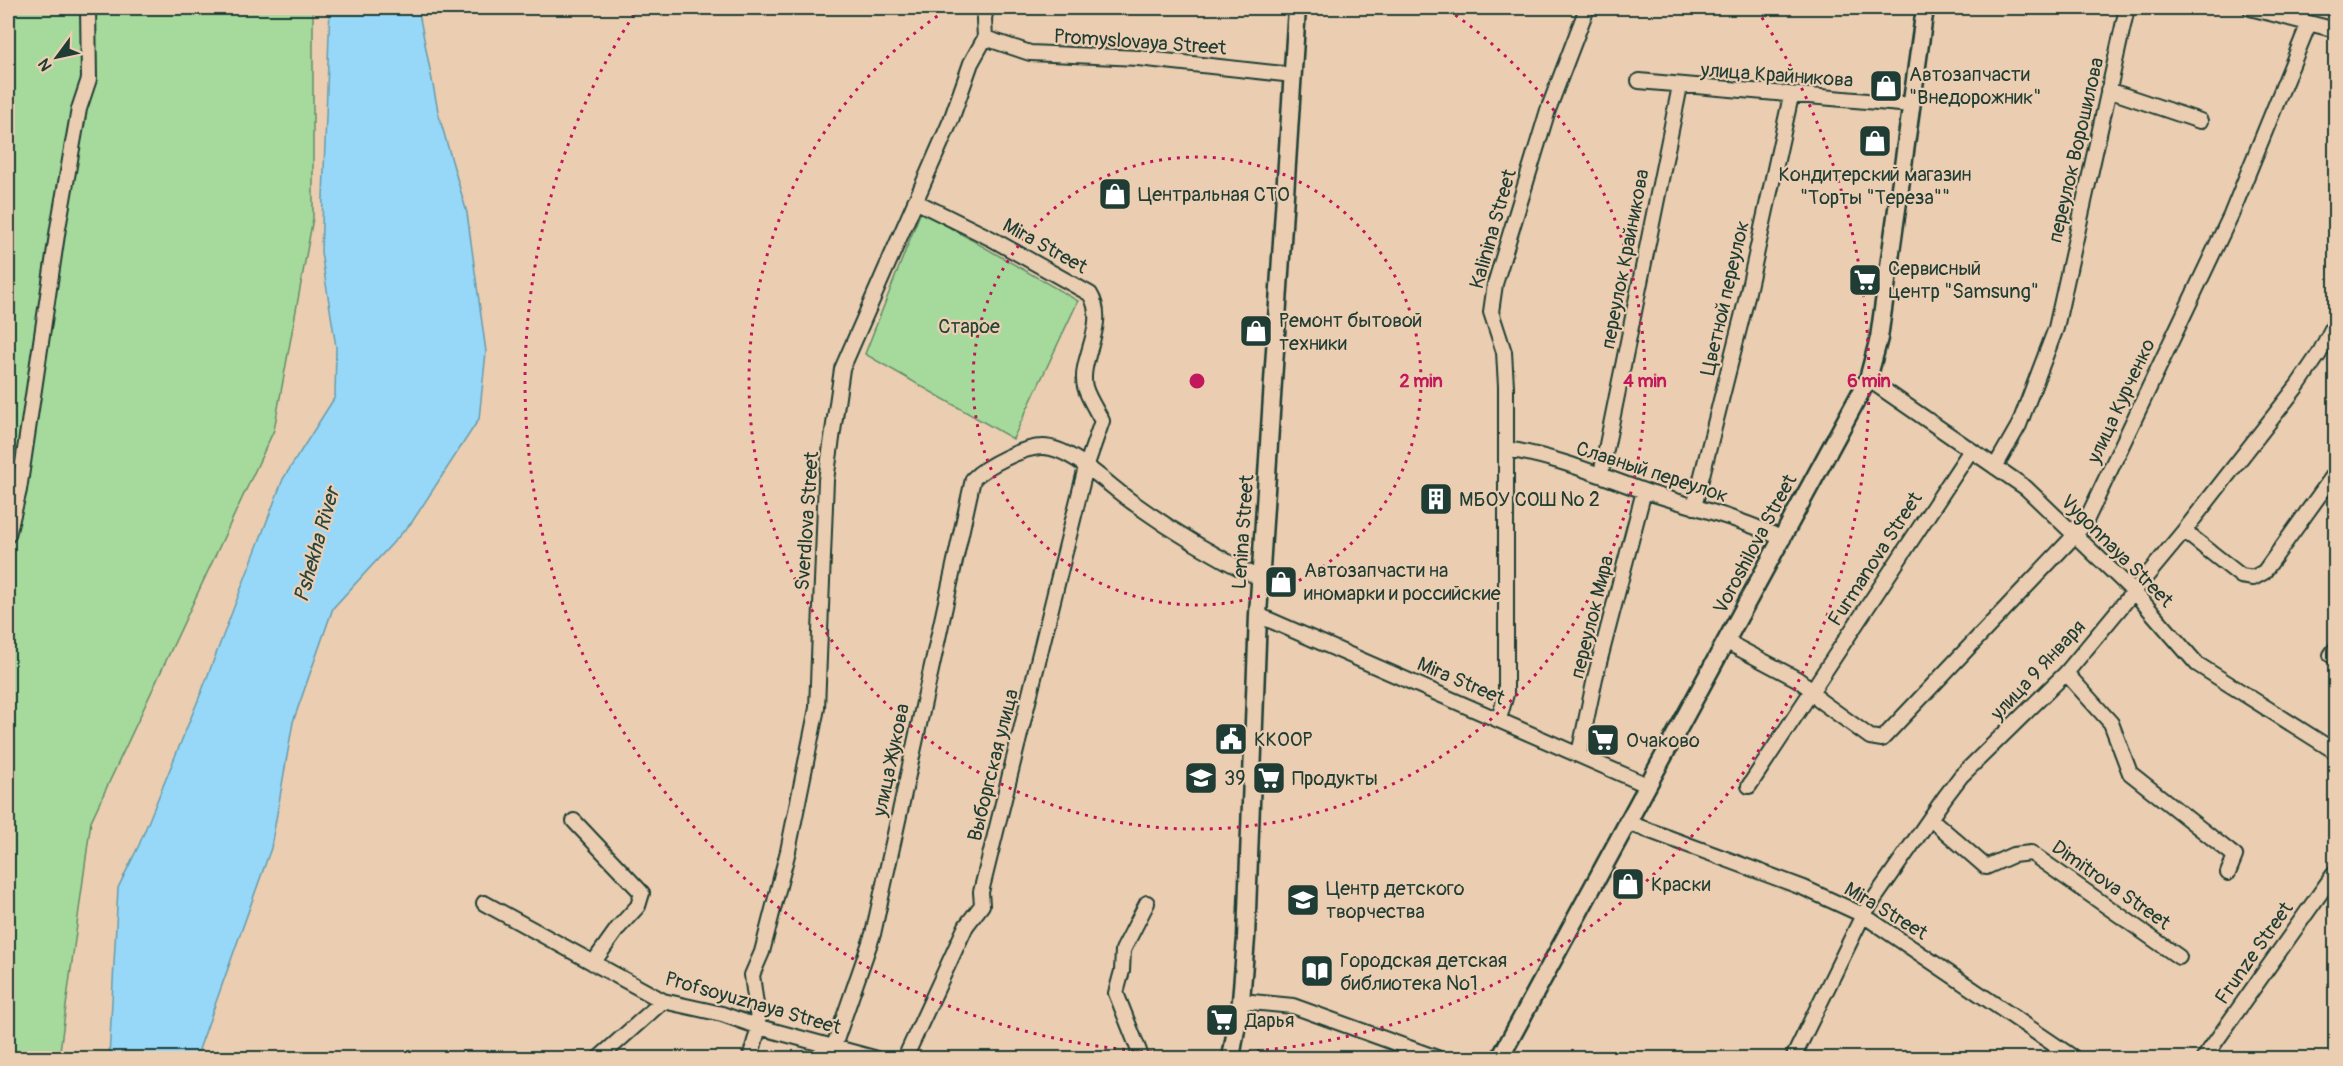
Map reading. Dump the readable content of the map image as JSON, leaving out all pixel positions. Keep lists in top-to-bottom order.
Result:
{
  "streets": {
    "main road": ["Lenina Street", "Voroshilova Street"],
    "street": [
      "Promyslovaya Street",
      "улица Крайникова",
      "переулок Ворошилова",
      "Kalinina Street",
      "Mira Street",
      "переулок Крайникова",
      "Цветной переулок",
      "улица Курченко",
      "Славный переулок",
      "Sverdlova Street",
      "Vygonnaya Street",
      "Furmanova Street",
      "переулок Мира",
      "улица 9 Января",
      "улица Жукова",
      "Выборгская улица",
      "Dimitrova Street",
      "Frunze Street",
      "Profsoyuznaya Street"
    ]
  },
  "crossings": [
    ["Promyslovaya Street", "Sverdlova Street"],
    ["Promyslovaya Street", "Lenina Street"],
    ["улица Крайникова", "переулок Крайникова"],
    ["улица Крайникова", "Цветной переулок"],
    ["улица Крайникова", "Voroshilova Street"],
    ["переулок Ворошилова", "Vygonnaya Street"],
    ["Kalinina Street", "Mira Street"],
    ["Kalinina Street", "Славный переулок"],
    ["Mira Street", "Sverdlova Street"],
    ["Mira Street", "Lenina Street"],
    ["Mira Street", "Voroshilova Street"],
    ["Mira Street", "переулок Мира"],
    ["Mira Street", "улица 9 Января"],
    ["Mira Street", "улица Жукова"],
    ["Mira Street", "Выборгская улица"],
    ["переулок Крайникова", "Славный переулок"],
    ["Цветной переулок", "Славный переулок"],
    ["улица Курченко", "Vygonnaya Street"],
    ["улица Курченко", "Furmanova Street"],
    ["Славный переулок", "Voroshilova Street"],
    ["Славный переулок", "переулок Мира"],
    ["Sverdlova Street", "Profsoyuznaya Street"],
    ["Voroshilova Street", "Vygonnaya Street"],
    ["Vygonnaya Street", "Furmanova Street"],
    ["Vygonnaya Street", "улица 9 Января"],
    ["улица 9 Января", "Dimitrova Street"],
    ["улица Жукова", "Выборгская улица"],
    ["улица Жукова", "Profsoyuznaya Street"]
  ],
  "water": ["Pshekha River"],
  "parks": ["Старое"],
  "places": {
    "shop": [
      "Автозапчасти \"Внедорожник\"",
      "Кондитерский магазин \"Торты \"Тереза\"\"",
      "Центральная СТО",
      "Ремонт бытовой техники",
      "Автозапчасти на иномарки и российские",
      "Краски"
    ],
    "supermarket": [
      "Сервисный центр \"Samsung\"",
      "Очаково",
      "Продукты",
      "Дарья"
    ],
    "building": ["МБОУ СОШ № 2"],
    "public building": ["ККООР"],
    "school or university": ["39", "Центр детского творчества"],
    "library": ["Городская детская библиотека №1"]
  },
  "north": "bottom left",
  "rings": ["2 min", "4 min", "6 min"]
}
